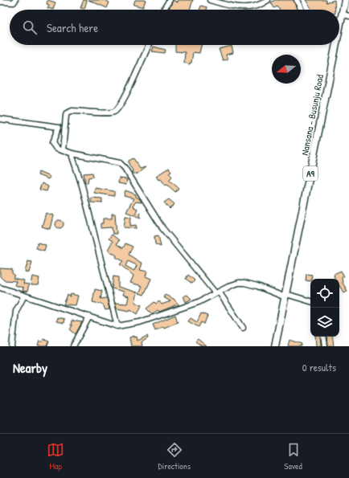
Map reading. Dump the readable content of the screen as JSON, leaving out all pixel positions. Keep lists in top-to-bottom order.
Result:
{
  "streets": {
    "main road": ["Nansana - Busunju Road", "A9"]
  },
  "north": "left",
  "page": {
    "search": "Search here",
    "heading": ["Nearby", "0 results"],
    "nav": ["Map", "Directions", "Saved"]
  }
}
